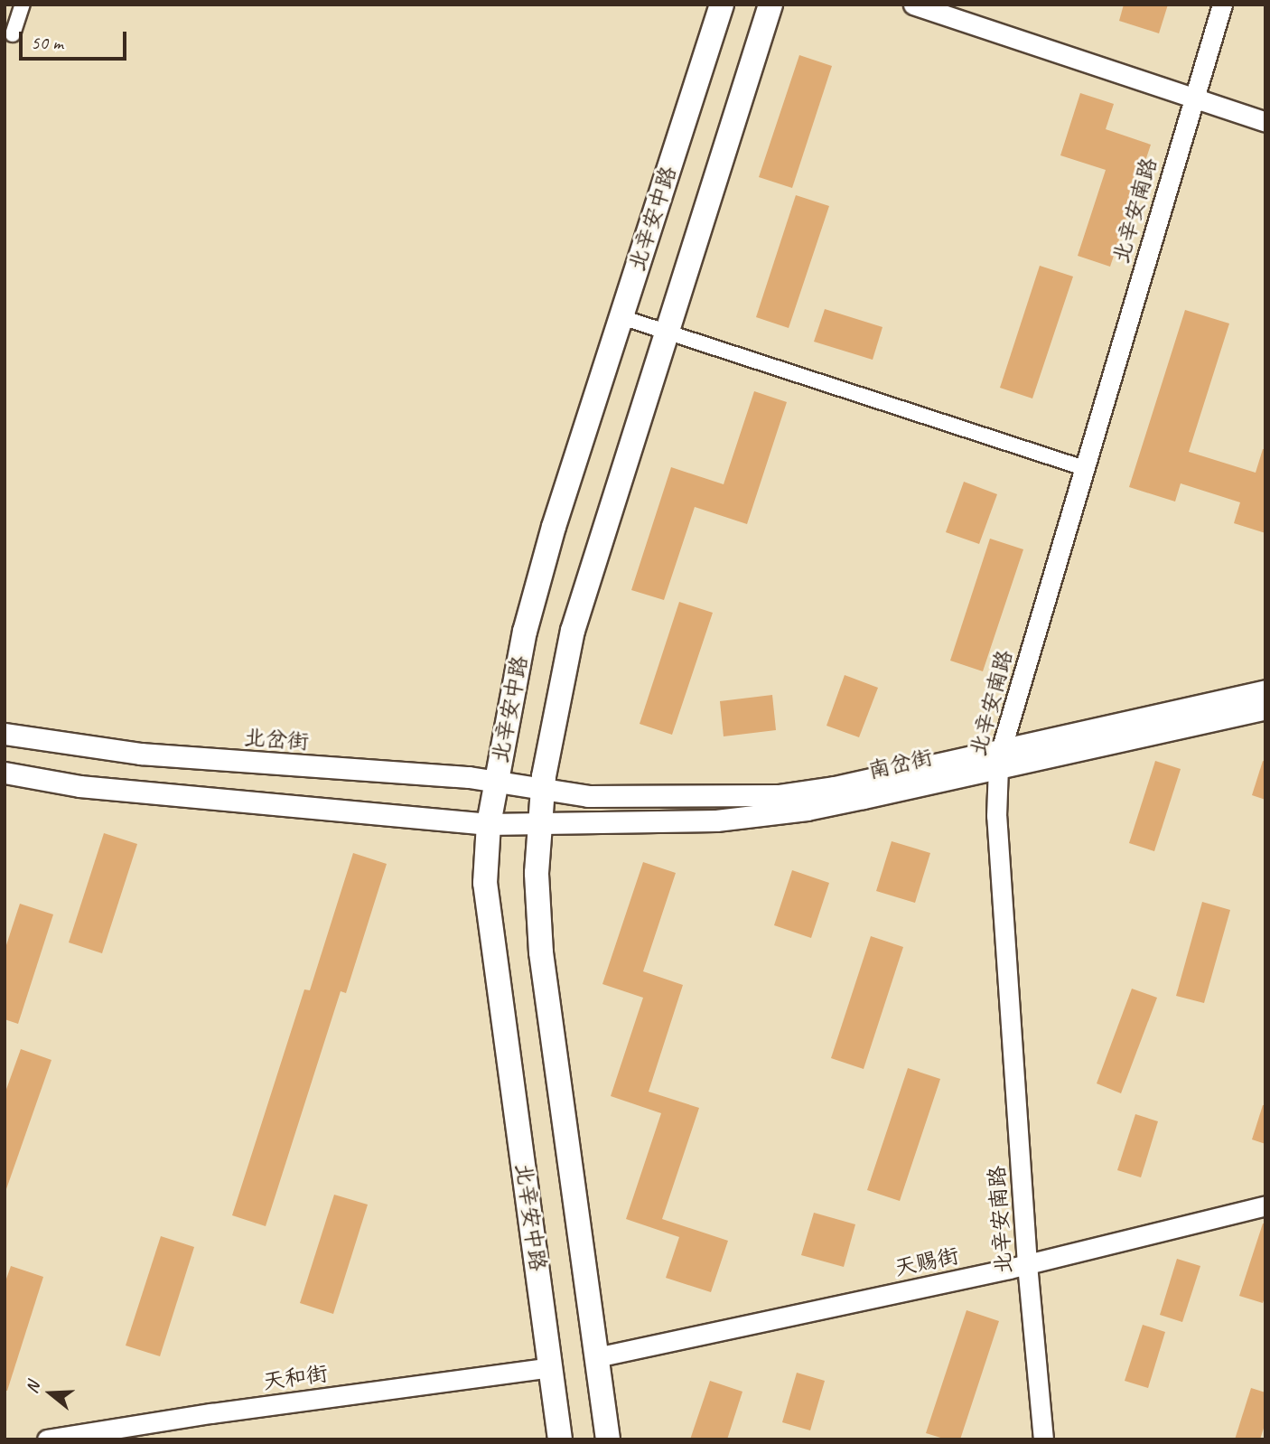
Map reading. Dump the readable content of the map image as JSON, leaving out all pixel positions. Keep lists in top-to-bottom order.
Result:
{
  "streets": {
    "main road": ["北辛安中路", "北岔街", "南岔街"],
    "street": ["北辛安南路", "天赐街", "天和街"]
  },
  "crossings": [
    ["北辛安南路", "南岔街"],
    ["北辛安南路", "天赐街"],
    ["北辛安中路", "北岔街"],
    ["北辛安中路", "南岔街"],
    ["北辛安中路", "天赐街"],
    ["北辛安中路", "天和街"],
    ["北岔街", "南岔街"]
  ],
  "scale_bar": "50 m",
  "north": "left"
}
